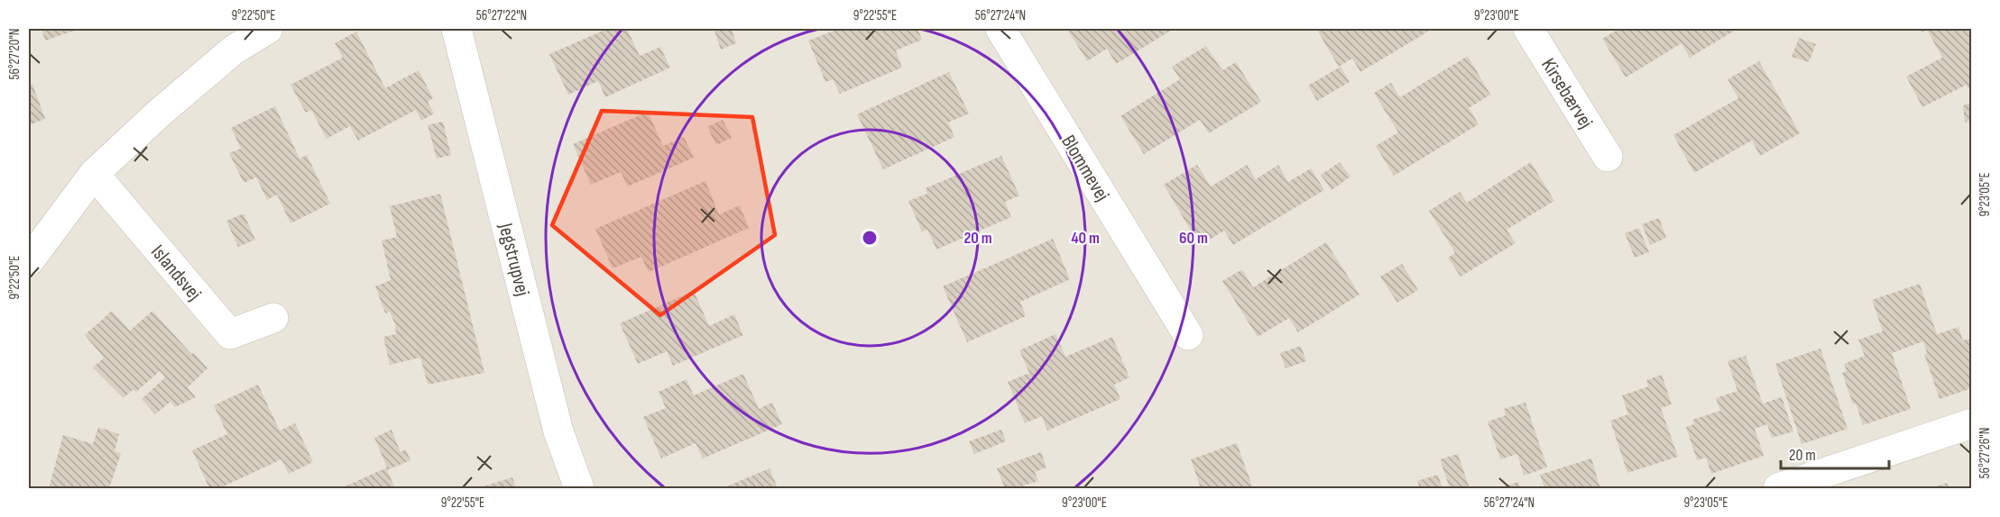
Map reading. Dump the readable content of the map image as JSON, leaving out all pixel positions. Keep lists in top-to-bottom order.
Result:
{
  "streets": {
    "street": [
      "Kirsebærvej",
      "Blommevej",
      "Jegstrupvej",
      "Islandsvej"
    ]
  },
  "scale_bar": "20 m",
  "coordinates": [
    "9°22'50\"E",
    "56°27'22\"N",
    "9°22'55\"E",
    "56°27'24\"N",
    "9°23'00\"E",
    "56°27'20\"N",
    "9°23'05\"E",
    "56°27'26\"N"
  ],
  "rings": ["20 m", "40 m", "60 m"]
}
